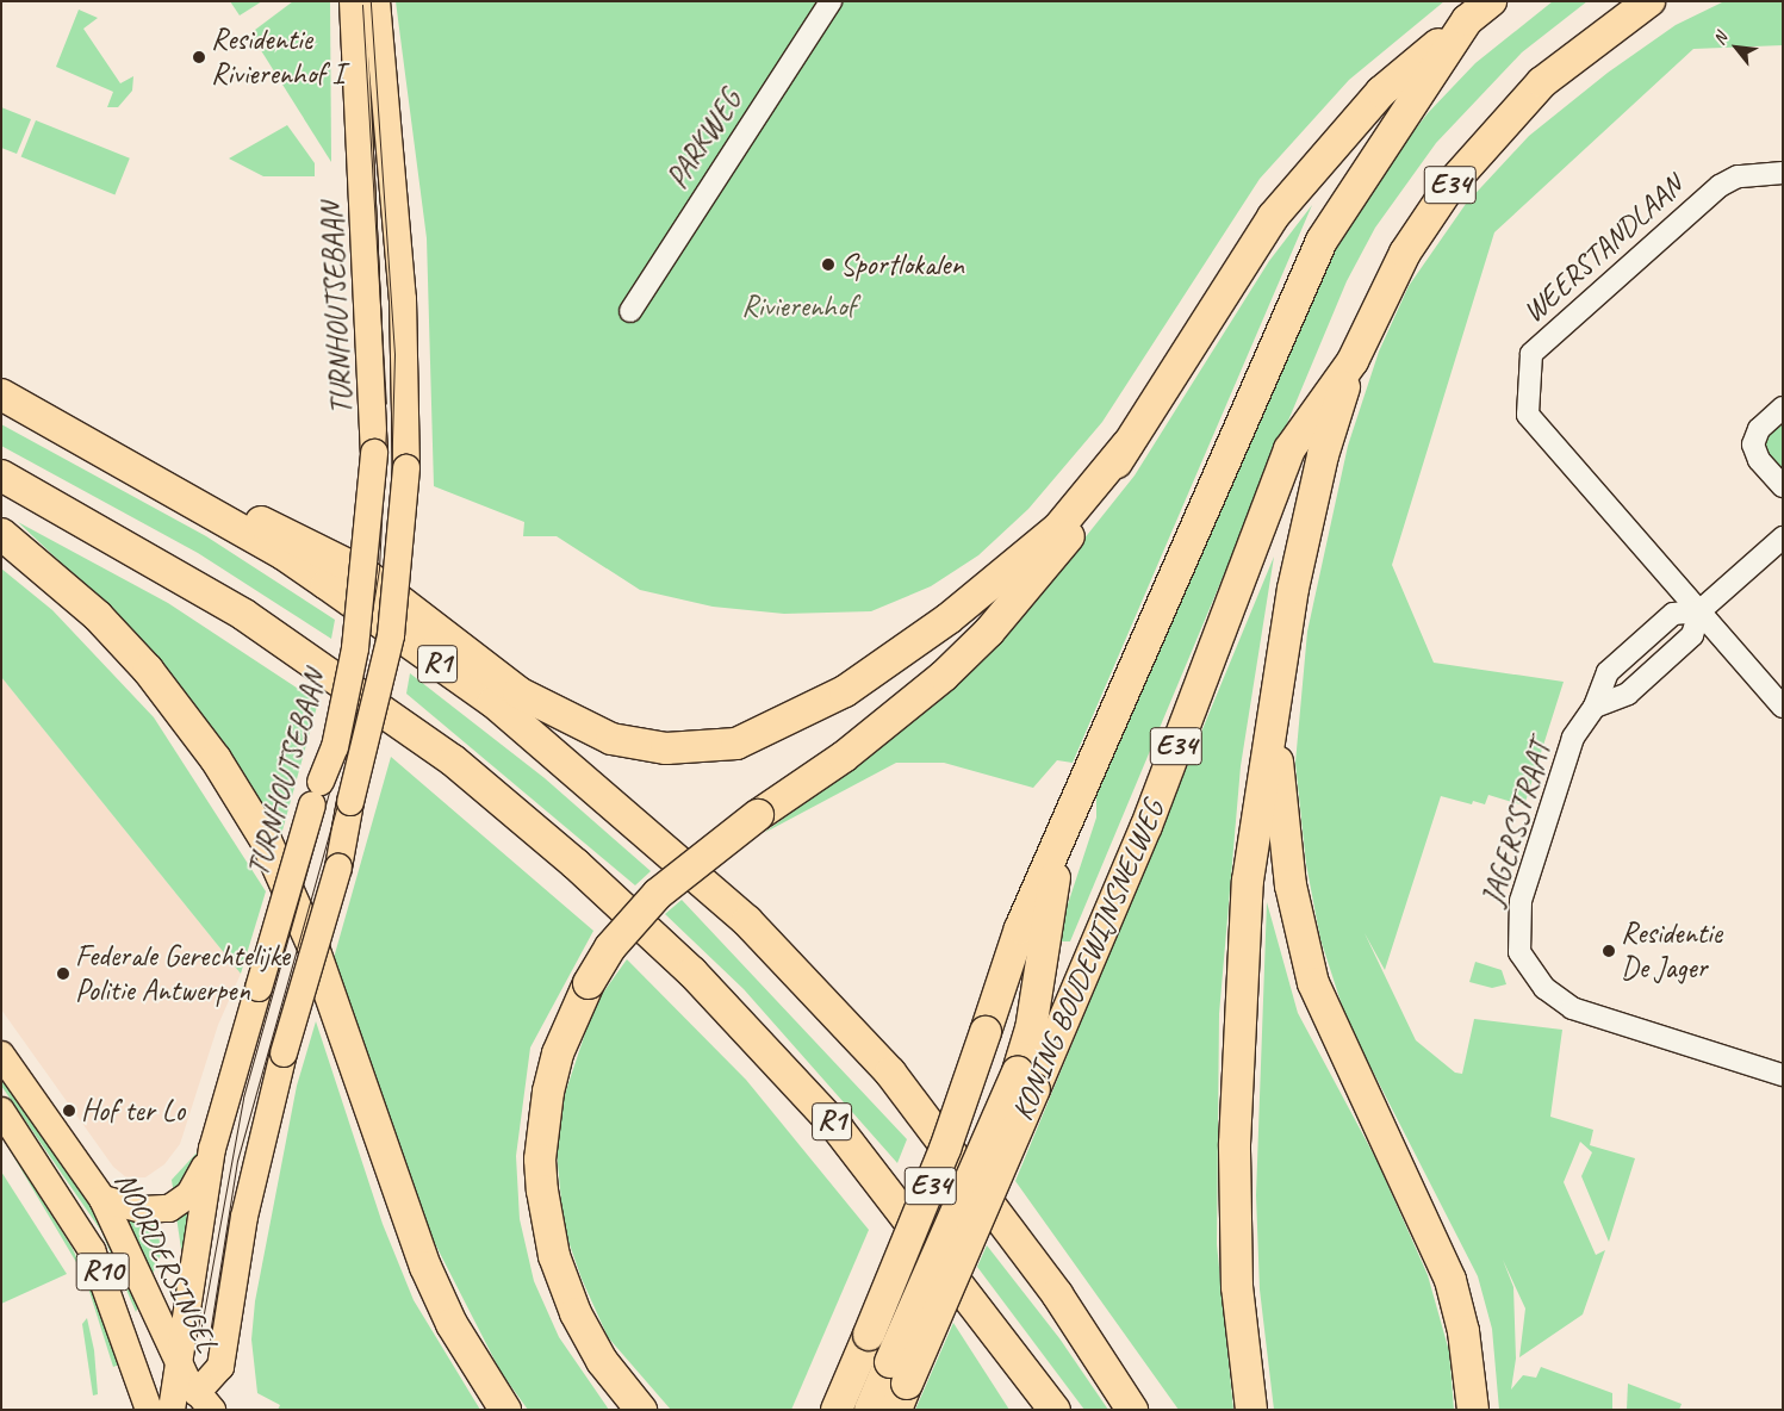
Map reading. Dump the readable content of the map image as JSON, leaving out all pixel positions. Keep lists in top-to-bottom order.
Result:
{
  "streets": {
    "highway": ["E34", "R1", "KONING BOUDEWIJNSNELWEG"],
    "main road": ["TURNHOUTSEBAAN", "NOORDERSINGEL", "R10"],
    "street": ["PARKWEG", "WEERSTANDLAAN", "JAGERSSTRAAT"]
  },
  "crossings": [
    ["E34", "KONING BOUDEWIJNSNELWEG"],
    ["WEERSTANDLAAN", "JAGERSSTRAAT"],
    ["TURNHOUTSEBAAN", "NOORDERSINGEL"]
  ],
  "parks": ["Rivierenhof"],
  "places": [
    "Residentie Rivierenhof I",
    "Sportlokalen",
    "Residentie De Jager",
    "Federale Gerechtelijke Politie Antwerpen",
    "Hof ter Lo"
  ],
  "north": "top left"
}
